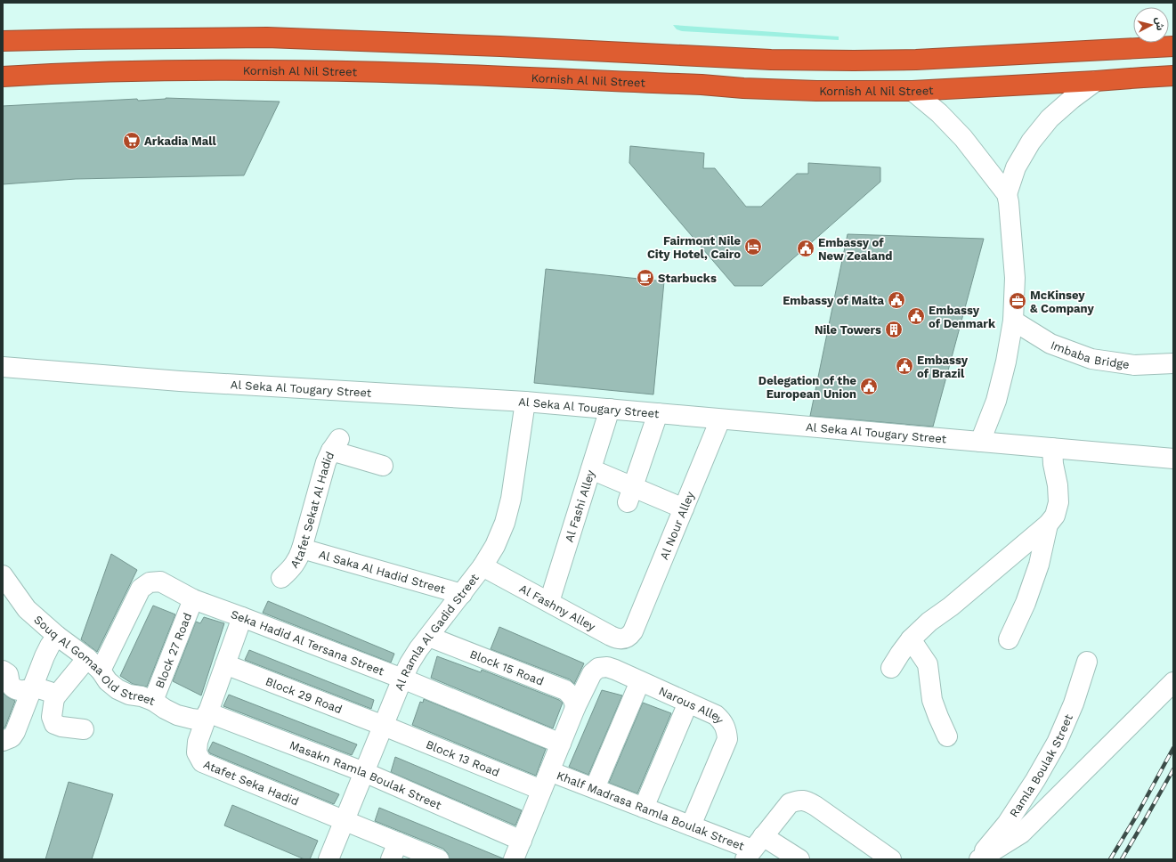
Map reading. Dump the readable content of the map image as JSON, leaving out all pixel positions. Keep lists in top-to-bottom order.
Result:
{
  "streets": {
    "highway": ["Kornish Al Nil Street"],
    "street": [
      "Imbaba Bridge",
      "Al Seka Al Tougary Street",
      "Al Fashi Alley",
      "Atafet Sekat Al Hadid",
      "Al Nour Alley",
      "Al Saka Al Hadid Street",
      "Al Fashny Alley",
      "Al Ramla Al Gadid Street",
      "Seka Hadid Al Tersana Street",
      "Block 27 Road",
      "Souq Al Gomaa Old Street",
      "Block 15 Road",
      "Block 29 Road",
      "Narous Alley",
      "Block 13 Road",
      "Ramla Boulak Street",
      "Masakn Ramla Boulak Street",
      "Atafet Seka Hadid",
      "Khalf Madrasa Ramla Boulak Street"
    ]
  },
  "crossings": [
    ["Al Seka Al Tougary Street", "Al Fashi Alley"],
    ["Al Seka Al Tougary Street", "Al Nour Alley"],
    ["Al Seka Al Tougary Street", "Al Ramla Al Gadid Street"],
    ["Al Fashi Alley", "Al Fashny Alley"],
    ["Atafet Sekat Al Hadid", "Al Saka Al Hadid Street"],
    ["Al Nour Alley", "Al Fashny Alley"],
    ["Al Saka Al Hadid Street", "Al Ramla Al Gadid Street"],
    ["Al Fashny Alley", "Al Ramla Al Gadid Street"],
    ["Al Ramla Al Gadid Street", "Seka Hadid Al Tersana Street"],
    ["Al Ramla Al Gadid Street", "Block 15 Road"],
    ["Al Ramla Al Gadid Street", "Block 29 Road"],
    ["Al Ramla Al Gadid Street", "Block 13 Road"],
    ["Al Ramla Al Gadid Street", "Masakn Ramla Boulak Street"],
    ["Al Ramla Al Gadid Street", "Atafet Seka Hadid"],
    ["Seka Hadid Al Tersana Street", "Block 27 Road"],
    ["Seka Hadid Al Tersana Street", "Souq Al Gomaa Old Street"],
    ["Seka Hadid Al Tersana Street", "Narous Alley"],
    ["Seka Hadid Al Tersana Street", "Atafet Seka Hadid"],
    ["Block 27 Road", "Souq Al Gomaa Old Street"],
    ["Souq Al Gomaa Old Street", "Masakn Ramla Boulak Street"],
    ["Souq Al Gomaa Old Street", "Atafet Seka Hadid"],
    ["Block 15 Road", "Narous Alley"],
    ["Block 29 Road", "Block 13 Road"],
    ["Block 29 Road", "Atafet Seka Hadid"],
    ["Narous Alley", "Block 13 Road"],
    ["Narous Alley", "Masakn Ramla Boulak Street"],
    ["Narous Alley", "Khalf Madrasa Ramla Boulak Street"],
    ["Masakn Ramla Boulak Street", "Atafet Seka Hadid"]
  ],
  "places": {
    "supermarket": ["Arkadia Mall"],
    "hotel": ["Fairmont Nile City Hotel, Cairo"],
    "public building": [
      "Embassy of New Zealand",
      "Embassy of Malta",
      "Embassy of Denmark",
      "Embassy of Brazil",
      "Delegation of the European Union"
    ],
    "cafe": ["Starbucks"],
    "office": ["McKinsey & Company"],
    "building": ["Nile Towers"]
  },
  "north": "right"
}
